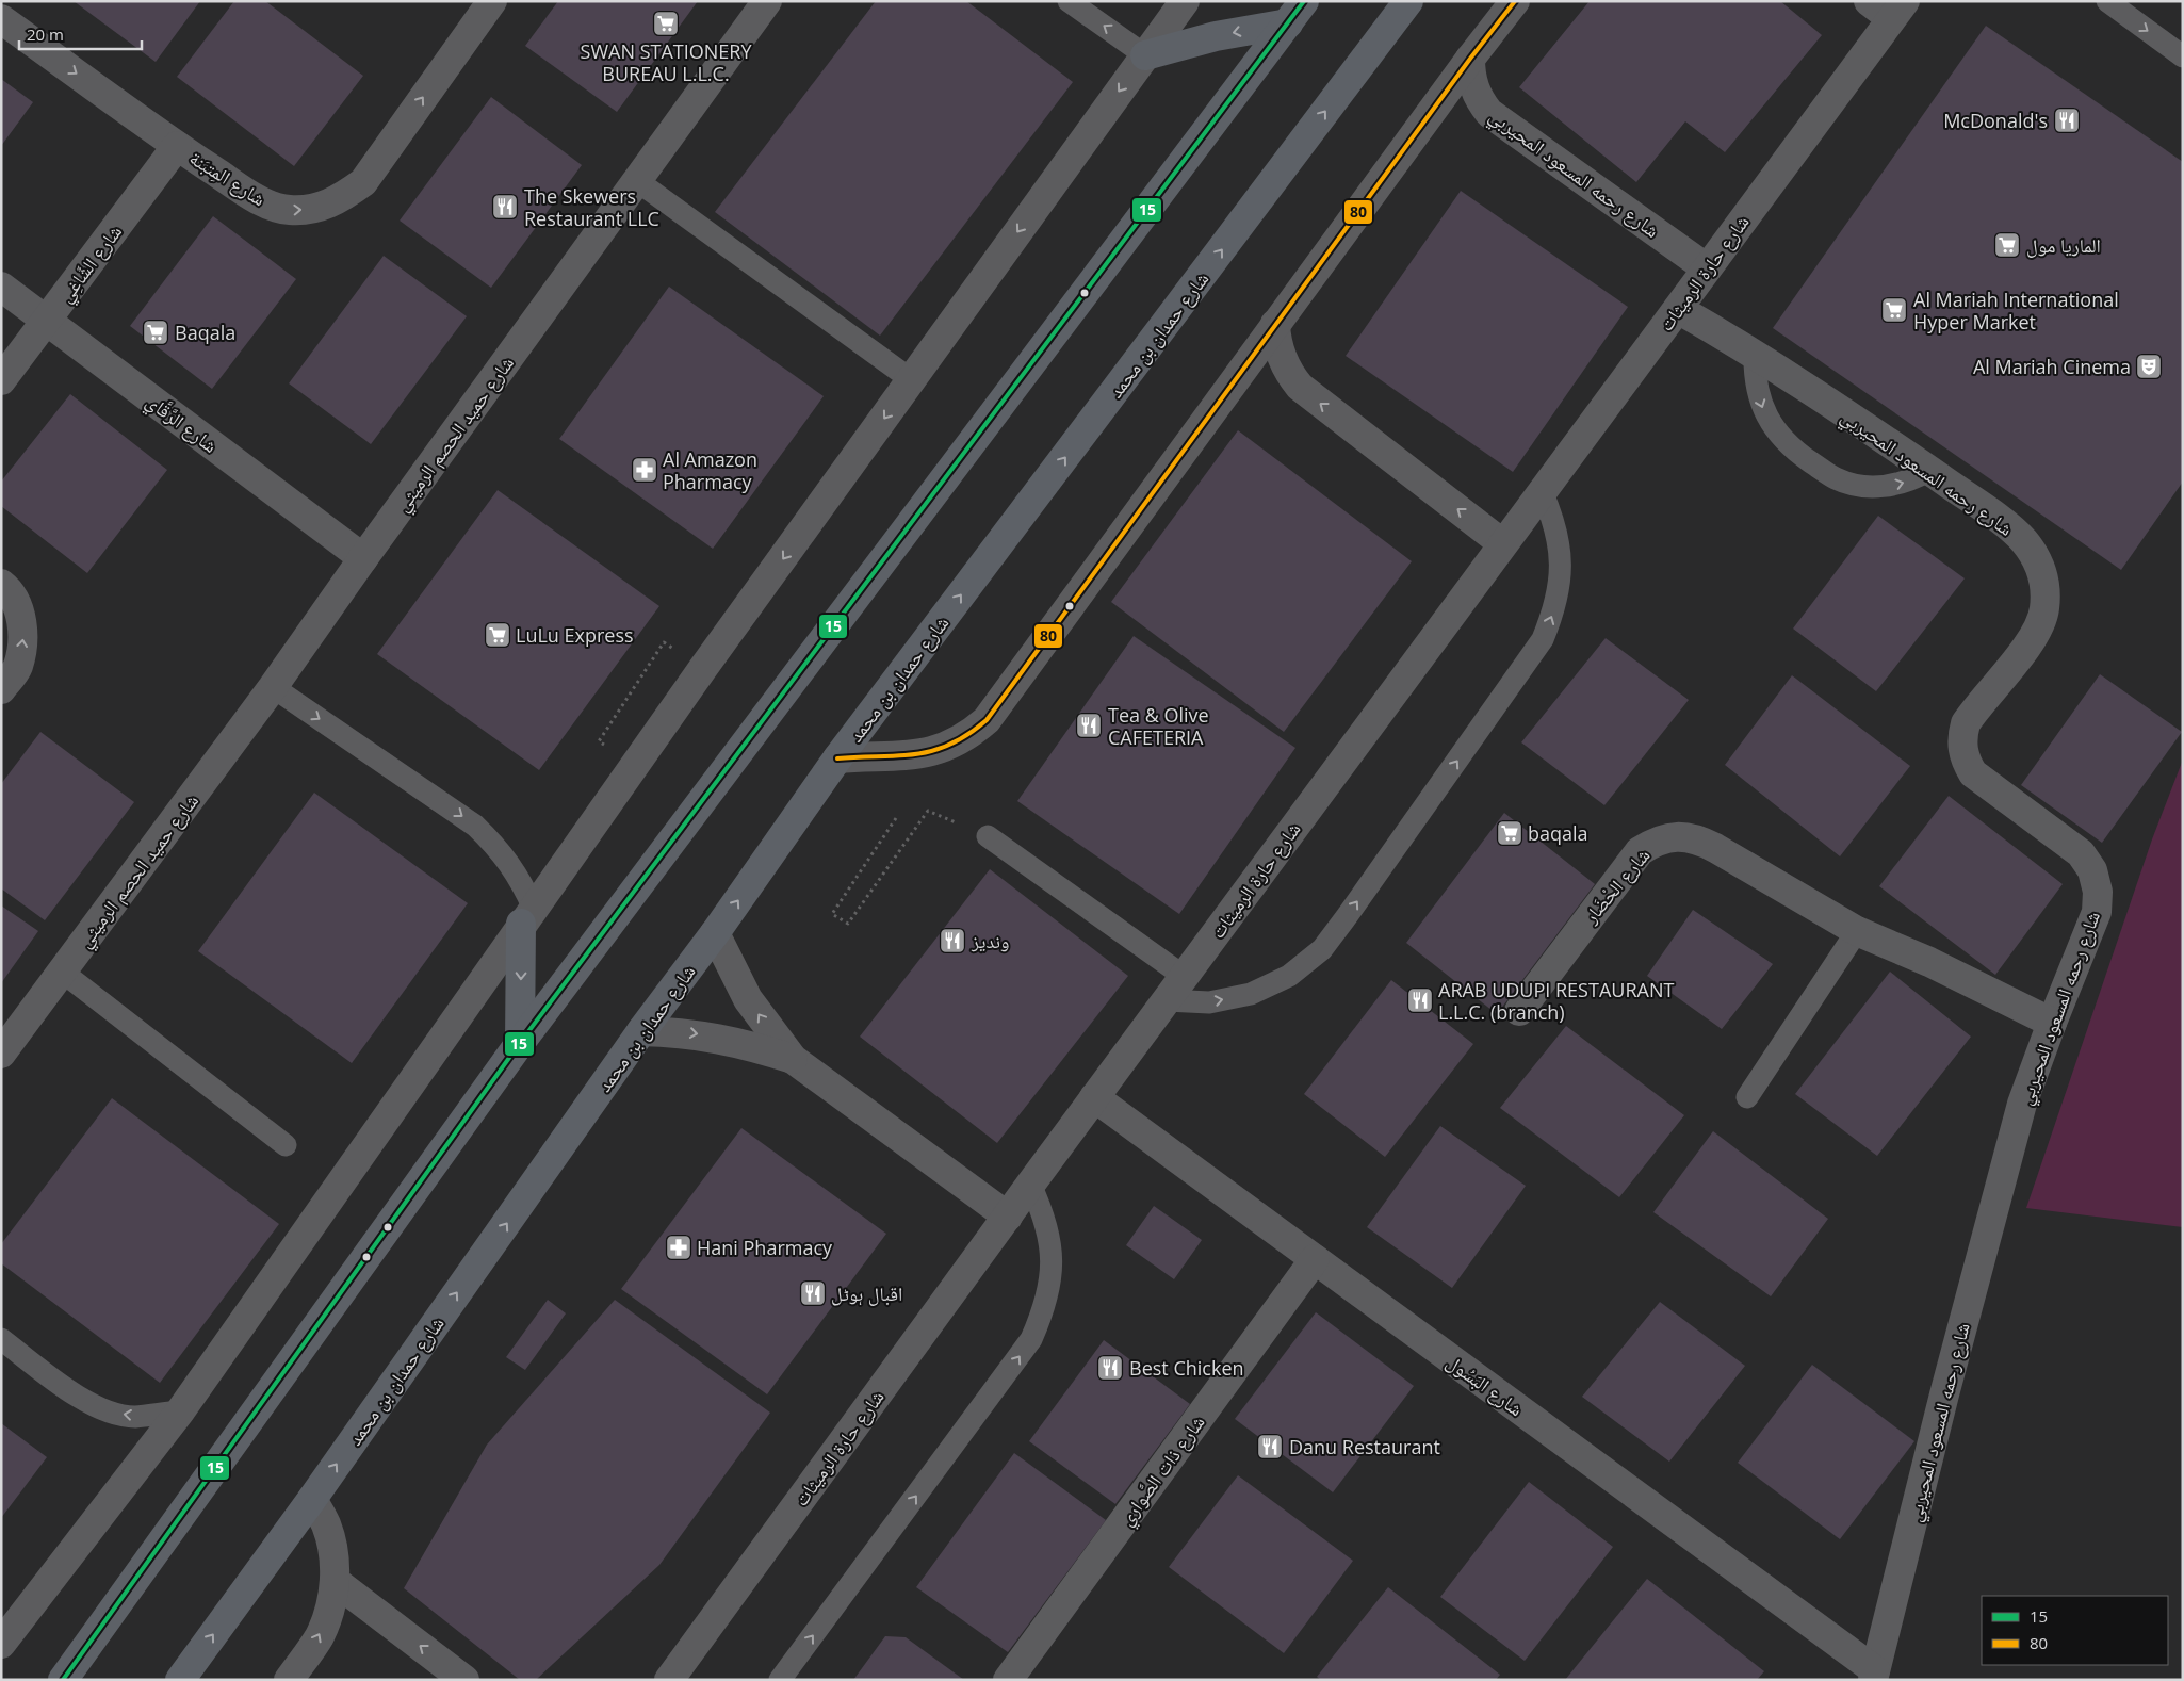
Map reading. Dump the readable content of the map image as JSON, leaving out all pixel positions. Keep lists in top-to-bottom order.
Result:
{
  "streets": {
    "main road": ["شارع حمدان بن محمد"],
    "street": [
      "شارع رحمه المسعود المحيربي",
      "شارع المِتبَنة",
      "شارع الشَّاغِي",
      "شارع حارة الرميثات",
      "شارع الرَّقَّاي",
      "شارع حميد الحصم الرميثي",
      "شارع الحْضَار",
      "شارع البَسُول",
      "شارع ذات الصَّواري"
    ]
  },
  "crossings": [
    ["شارع رحمه المسعود المحيربي", "شارع حارة الرميثات"],
    ["شارع رحمه المسعود المحيربي", "شارع الحْضَار"],
    ["شارع رحمه المسعود المحيربي", "شارع البَسُول"],
    ["شارع المِتبَنة", "شارع الشَّاغِي"],
    ["شارع الشَّاغِي", "شارع الرَّقَّاي"],
    ["شارع حارة الرميثات", "شارع البَسُول"],
    ["شارع الرَّقَّاي", "شارع حميد الحصم الرميثي"],
    ["شارع البَسُول", "شارع ذات الصَّواري"]
  ],
  "places": {
    "supermarket": [
      "SWAN STATIONERY BUREAU L.L.C.",
      "الماريا مول",
      "Al Mariah International Hyper Market",
      "Baqala",
      "LuLu Express",
      "baqala"
    ],
    "restaurant": [
      "McDonald's",
      "The Skewers Restaurant LLC",
      "Tea & Olive CAFETERIA",
      "ونديز",
      "ARAB UDUPI RESTAURANT L.L.C. (branch)",
      "اقبال ہوٹل",
      "Best Chicken",
      "Danu Restaurant"
    ],
    "theatre": ["Al Mariah Cinema"],
    "pharmacy": ["Al Amazon Pharmacy", "Hani Pharmacy"]
  },
  "lines": ["transit line 15", "transit line 80"],
  "legend": ["15", "80"],
  "scale_bar": "20 m"
}
